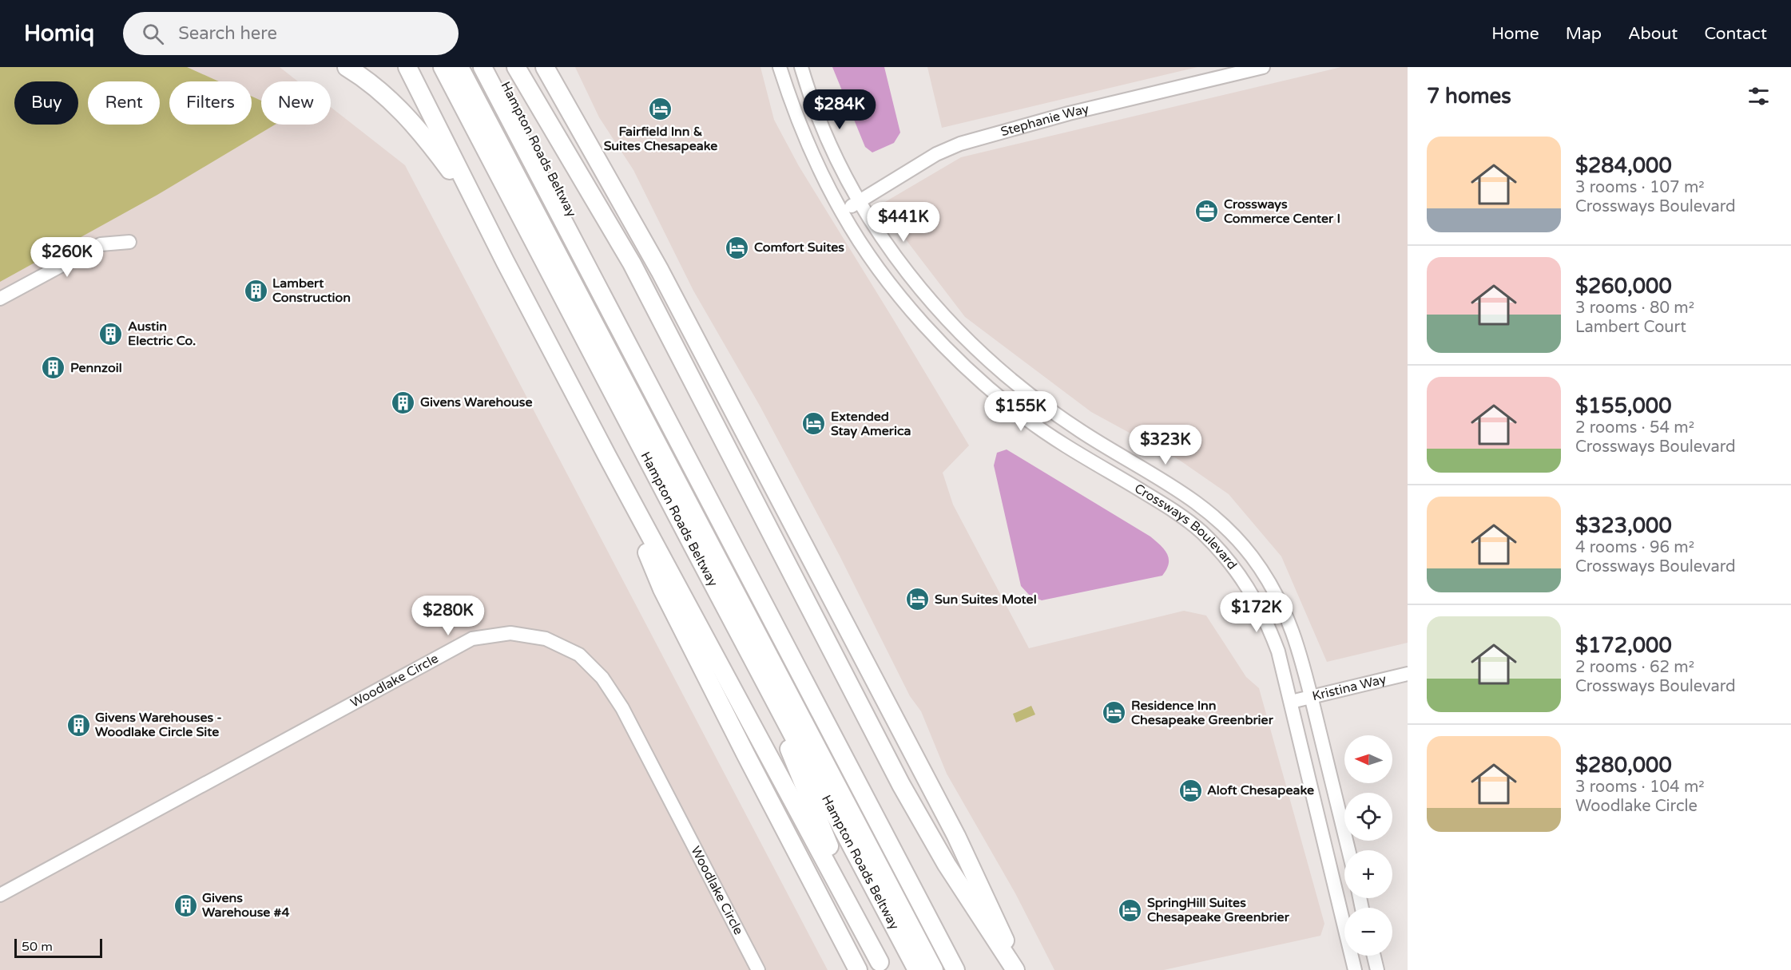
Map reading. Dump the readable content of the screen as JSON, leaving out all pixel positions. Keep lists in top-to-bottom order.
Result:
{
  "streets": {
    "highway": ["Hampton Roads Beltway"],
    "street": [
      "Stephanie Way",
      "Crossways Boulevard",
      "Woodlake Circle",
      "Kristina Way"
    ]
  },
  "crossings": [
    ["Stephanie Way", "Crossways Boulevard"],
    ["Crossways Boulevard", "Kristina Way"]
  ],
  "places": {
    "hotel": [
      "Fairfield Inn & Suites Chesapeake",
      "Comfort Suites",
      "Extended Stay America",
      "Sun Suites Motel",
      "Residence Inn Chesapeake Greenbrier",
      "Aloft Chesapeake",
      "SpringHill Suites Chesapeake Greenbrier"
    ],
    "office": ["Crossways Commerce Center I"],
    "building": [
      "Lambert Construction",
      "Austin Electric Co.",
      "Pennzoil",
      "Givens Warehouse",
      "Givens Warehouses - Woodlake Circle Site",
      "Givens Warehouse #4"
    ]
  },
  "scale_bar": "50 m",
  "north": "left",
  "page": {
    "header": "Homiq",
    "search": "Search here",
    "nav": [
      "Home",
      "Map",
      "About",
      "Contact"
    ],
    "heading": "7 homes",
    "chip": [
      "Buy",
      "Rent",
      "Filters",
      "New"
    ],
    "price": [
      "$284K",
      "$441K",
      "$260K",
      "$155K",
      "$323K",
      "$172K",
      "$280K"
    ],
    "list": [
      {
        "name": "$284,000",
        "note": "3 rooms · 107 m² · Crossways Boulevard"
      },
      {
        "name": "$260,000",
        "note": "3 rooms · 80 m² · Lambert Court"
      },
      {
        "name": "$155,000",
        "note": "2 rooms · 54 m² · Crossways Boulevard"
      },
      {
        "name": "$323,000",
        "note": "4 rooms · 96 m² · Crossways Boulevard"
      },
      {
        "name": "$172,000",
        "note": "2 rooms · 62 m² · Crossways Boulevard"
      },
      {
        "name": "$280,000",
        "note": "3 rooms · 104 m² · Woodlake Circle"
      }
    ],
    "map_buttons": ["+", "−"],
    "scale": "50 m"
  }
}
